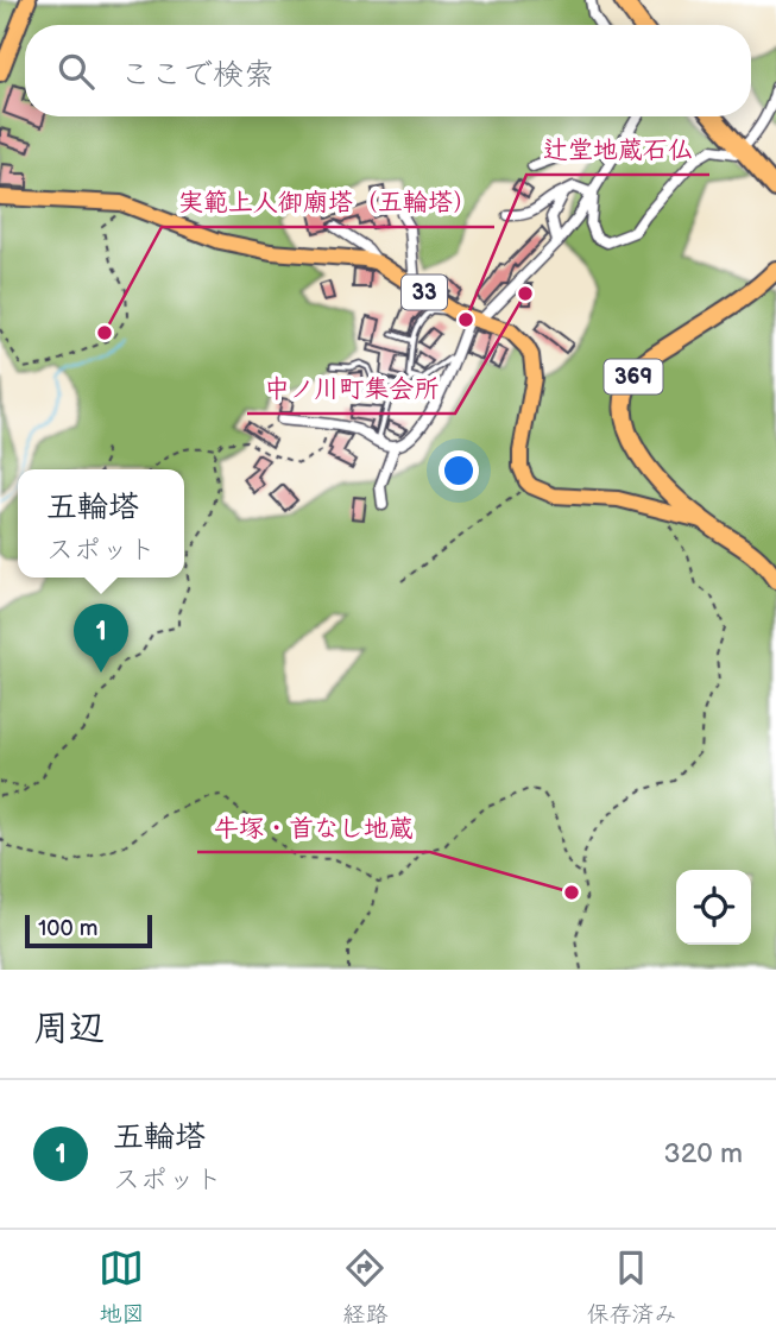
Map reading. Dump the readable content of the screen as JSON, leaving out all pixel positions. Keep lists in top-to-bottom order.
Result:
{
  "streets": {
    "highway": ["369"],
    "main road": ["33"]
  },
  "places": [
    "中ノ川町集会所",
    "辻堂地蔵石仏",
    "実範上人御廟塔（五輪塔）",
    "牛塚・首なし地蔵"
  ],
  "scale_bar": "100 m",
  "page": {
    "search": "ここで検索",
    "popup": ["五輪塔", "スポット"],
    "pins": "1",
    "scale": "100 m",
    "heading": "周辺",
    "list": [
      {
        "mark": "1",
        "name": "五輪塔",
        "note": "スポット",
        "value": "320 m"
      }
    ],
    "nav": ["地図", "経路", "保存済み"]
  }
}
